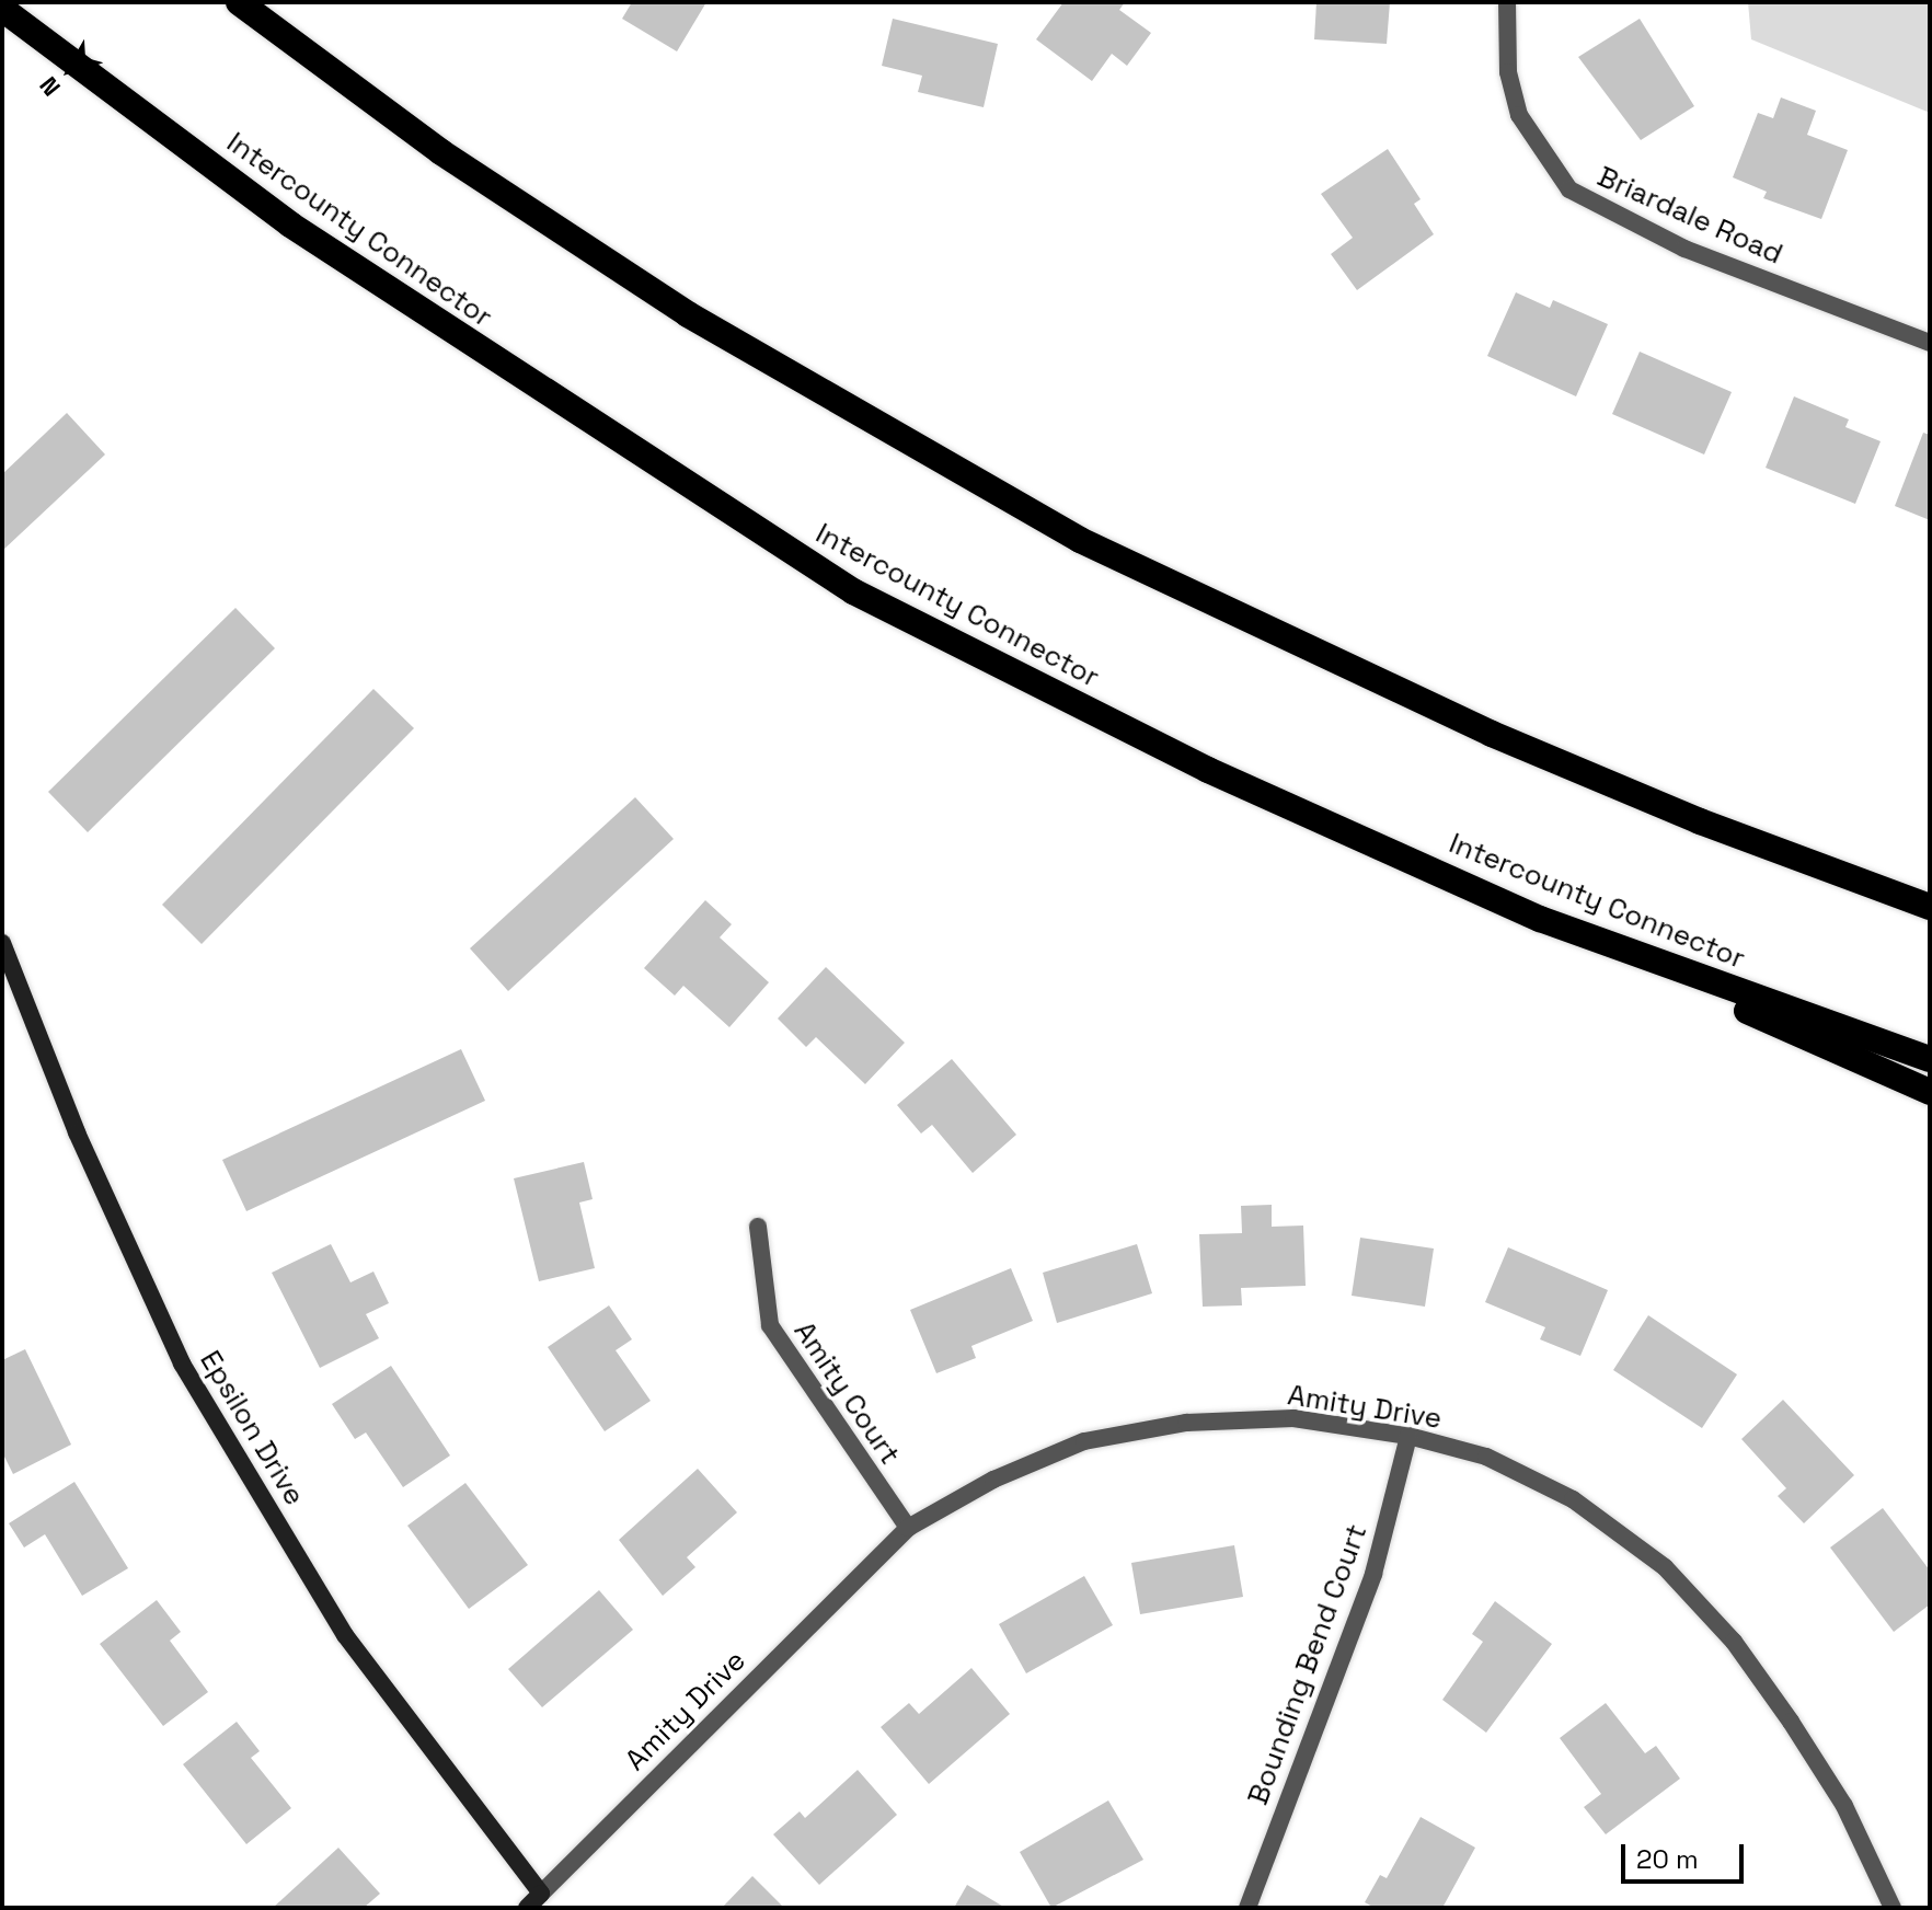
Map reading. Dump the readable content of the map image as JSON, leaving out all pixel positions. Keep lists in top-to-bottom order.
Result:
{
  "streets": {
    "highway": ["Intercounty Connector"],
    "street": [
      "Briardale Road",
      "Amity Court",
      "Amity Drive",
      "Epsilon Drive",
      "Bounding Bend Court"
    ]
  },
  "crossings": [
    ["Amity Court", "Amity Drive"],
    ["Amity Drive", "Epsilon Drive"],
    ["Amity Drive", "Bounding Bend Court"]
  ],
  "scale_bar": "20 m",
  "north": "bottom left"
}
